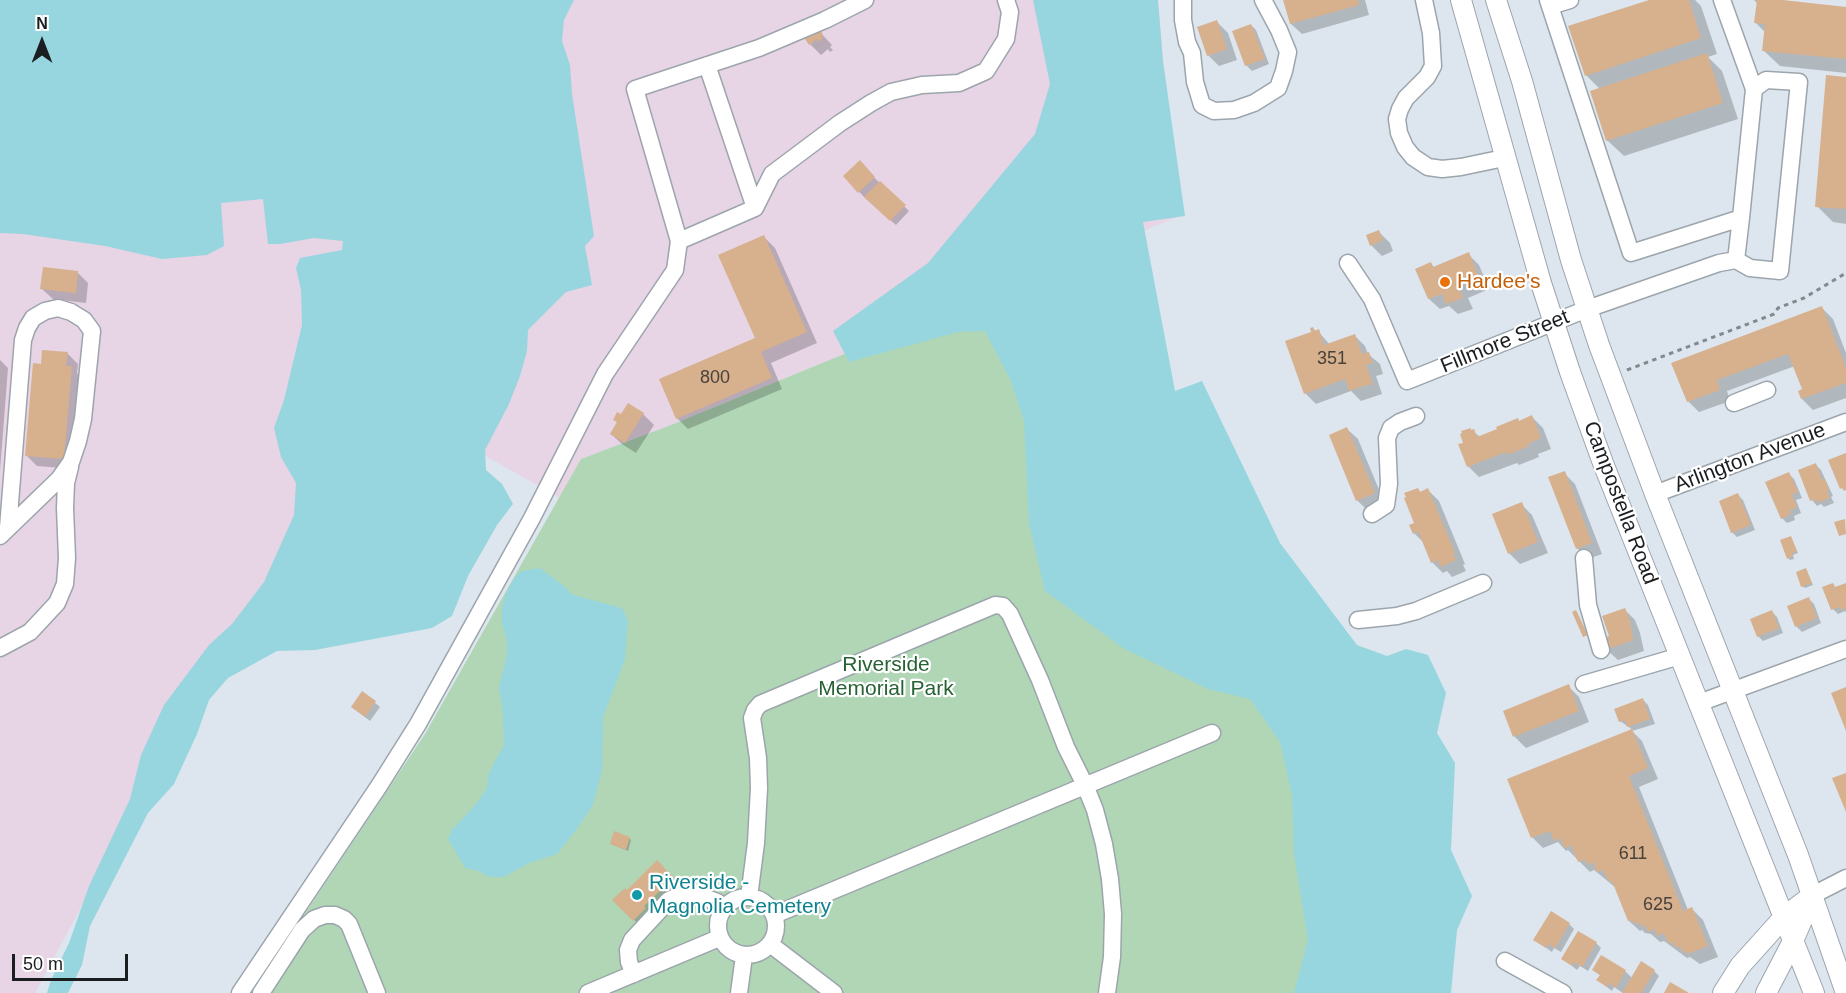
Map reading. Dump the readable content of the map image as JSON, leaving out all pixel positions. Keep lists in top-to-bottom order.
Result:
{
  "streets": {
    "main road": ["Campostella Road"],
    "street": ["Fillmore Street", "Arlington Avenue"]
  },
  "crossings": [
    ["Fillmore Street", "Campostella Road"],
    ["Arlington Avenue", "Campostella Road"]
  ],
  "parks": ["Riverside Memorial Park"],
  "places": ["Hardee's", "Riverside - Magnolia Cemetery"],
  "house_numbers": [
    "351",
    "800",
    "611",
    "625"
  ],
  "scale_bar": "50 m",
  "north": "top"
}
